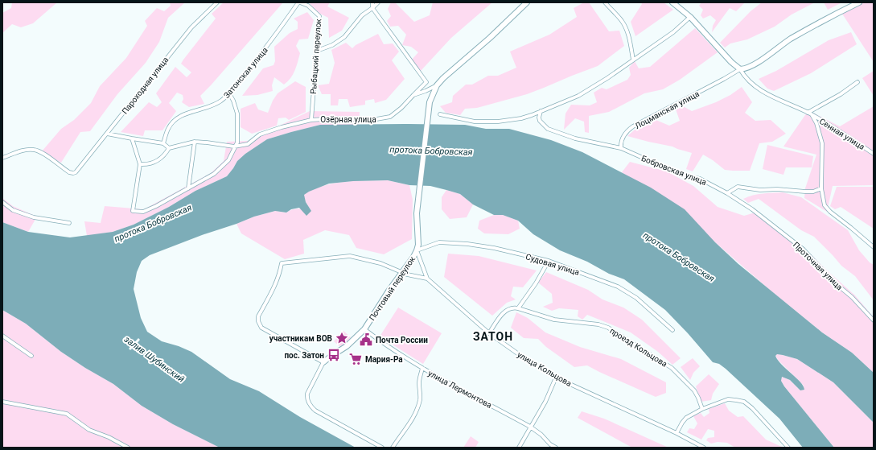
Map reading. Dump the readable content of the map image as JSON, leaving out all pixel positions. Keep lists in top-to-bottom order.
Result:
{
  "streets": {
    "street": [
      "Рыбацкий переулок",
      "Затонская улица",
      "Пароходная улица",
      "Лоцманская улица",
      "Озёрная улица",
      "Сенная улица",
      "Бобровская улица",
      "Судовая улица",
      "Проточная улица",
      "Почтовый переулок",
      "проезд Кольцова",
      "улица Кольцова",
      "улица Лермонтова"
    ]
  },
  "crossings": [
    ["Рыбацкий переулок", "Затонская улица"],
    ["Рыбацкий переулок", "Озёрная улица"],
    ["Лоцманская улица", "Бобровская улица"],
    ["Озёрная улица", "Судовая улица"],
    ["Озёрная улица", "Почтовый переулок"],
    ["Озёрная улица", "улица Кольцова"],
    ["Бобровская улица", "Проточная улица"],
    ["Судовая улица", "Почтовый переулок"],
    ["Судовая улица", "улица Кольцова"],
    ["Почтовый переулок", "улица Кольцова"],
    ["Почтовый переулок", "улица Лермонтова"]
  ],
  "districts": ["ЗАТОН"],
  "water": ["протока Бобровская", "залив Шубинский"],
  "places": {
    "place": ["участникам ВОВ"],
    "public building": ["Почта России"],
    "bus stop": ["пос. Затон"],
    "supermarket": ["Мария-Ра"]
  }
}
